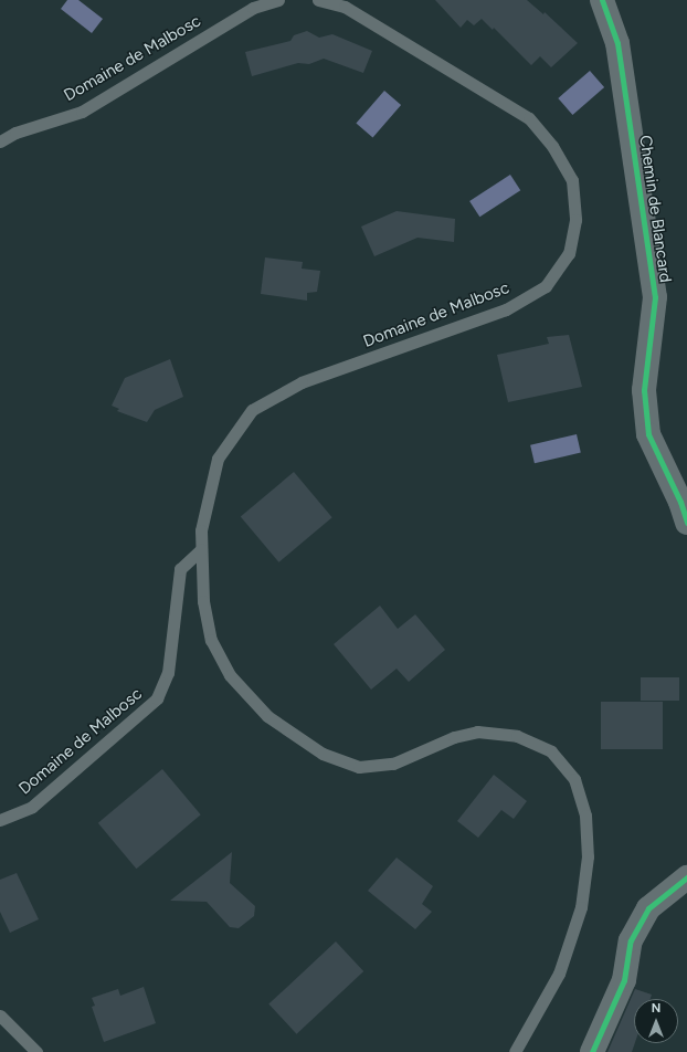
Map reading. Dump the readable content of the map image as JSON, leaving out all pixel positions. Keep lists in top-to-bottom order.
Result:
{
  "streets": {
    "street": ["Chemin de Blancard"],
    "lane": ["Domaine de Malbosc"]
  },
  "north": "top"
}
